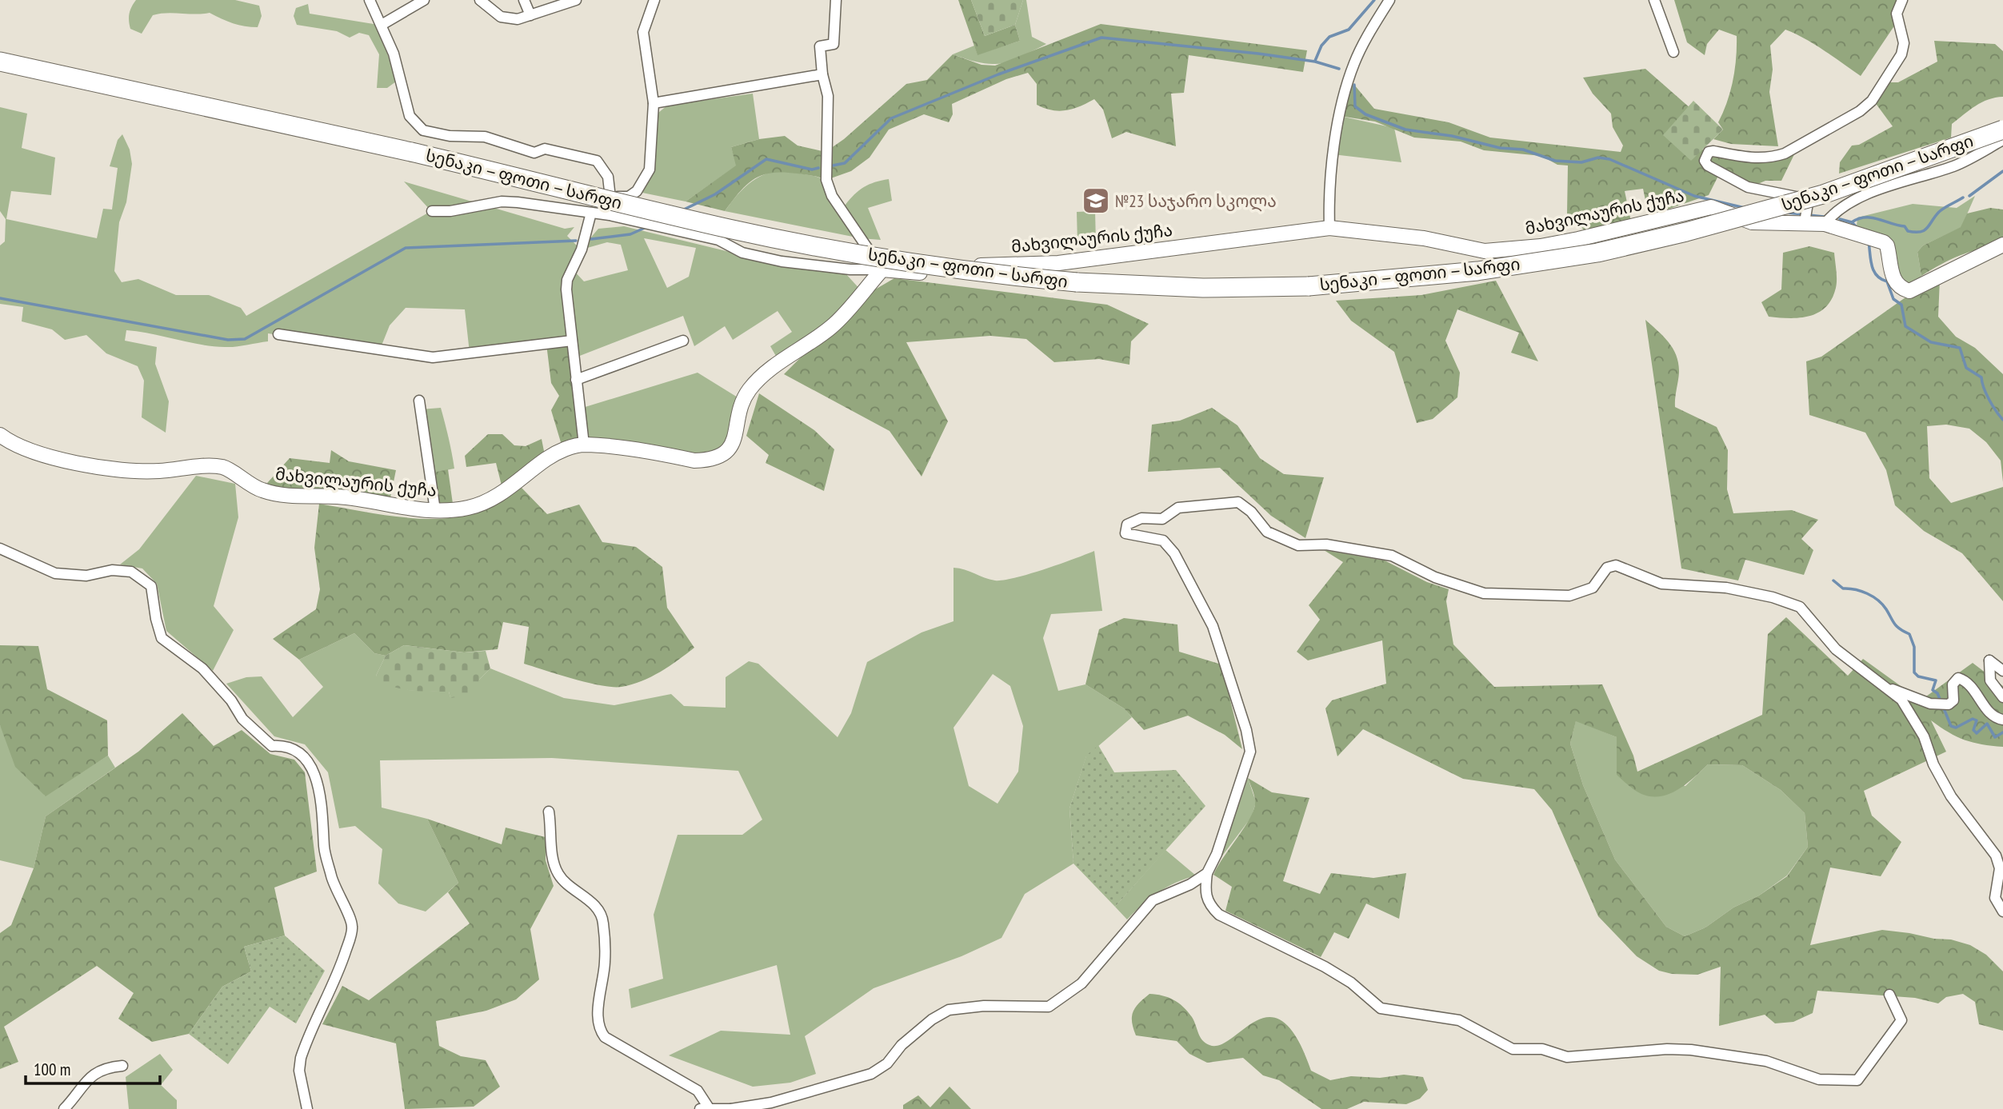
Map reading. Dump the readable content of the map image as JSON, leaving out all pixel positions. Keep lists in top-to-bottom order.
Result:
{
  "streets": {
    "highway": ["სენაკი — ფოთი — სარფი"],
    "street": ["მახვილაურის ქუჩა"]
  },
  "places": {
    "school or university": ["№23 საჯარო სკოლა"]
  },
  "scale_bar": "100 m"
}
